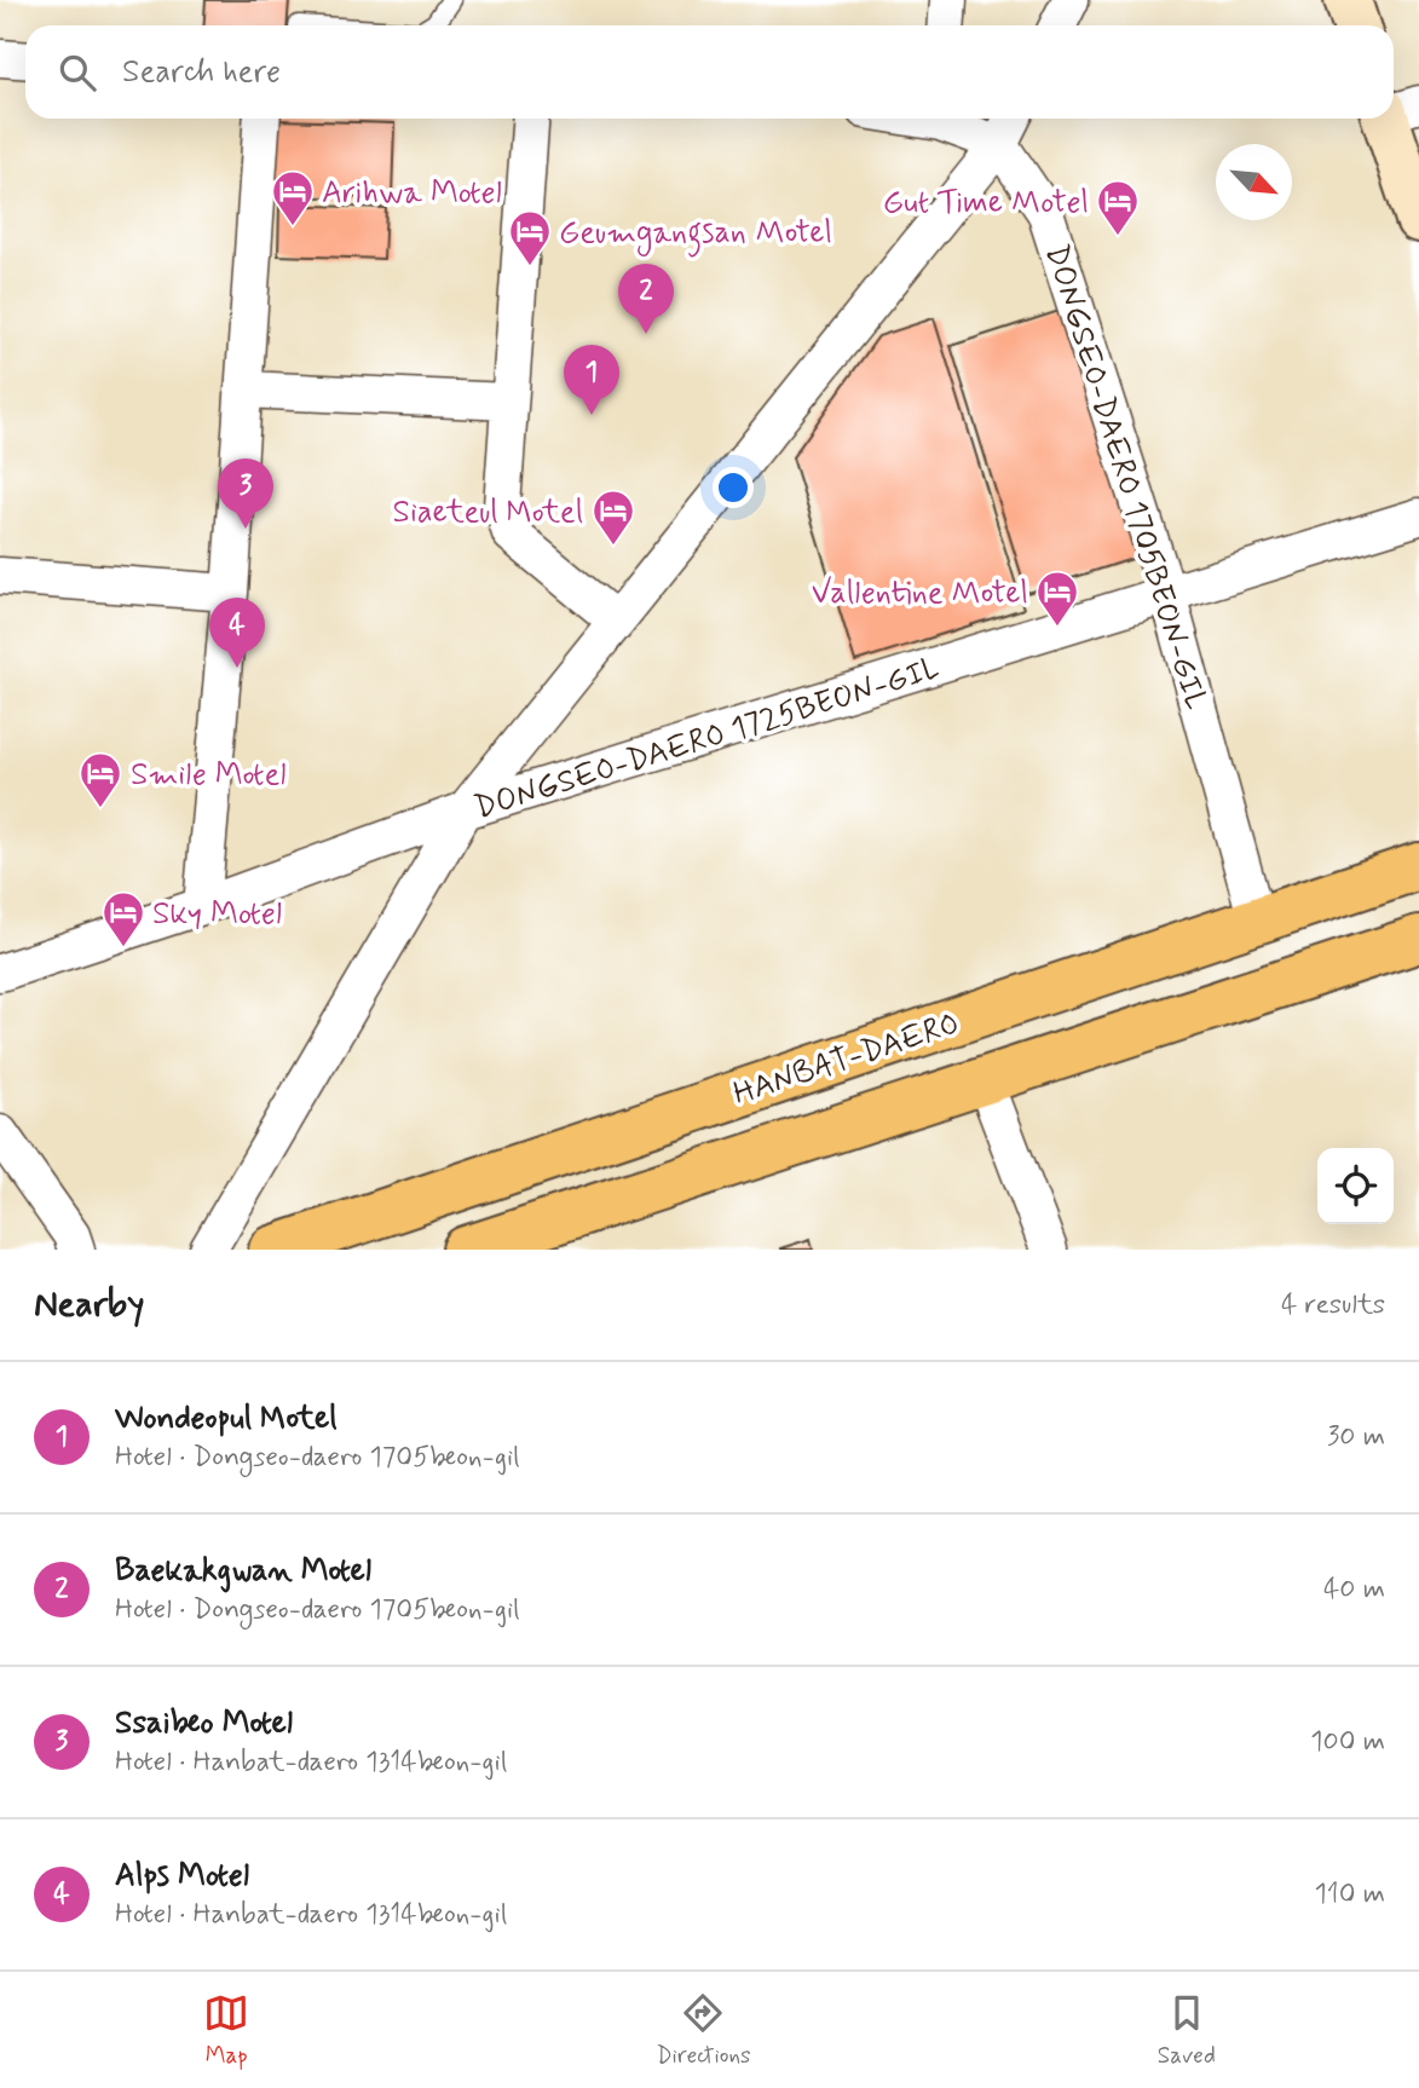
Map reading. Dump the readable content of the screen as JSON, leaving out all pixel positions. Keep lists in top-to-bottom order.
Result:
{
  "streets": {
    "main road": ["HANBAT-DAERO"],
    "street": ["DONGSEO-DAERO 1705BEON-GIL", "DONGSEO-DAERO 1725BEON-GIL"]
  },
  "crossings": [
    ["DONGSEO-DAERO 1705BEON-GIL", "DONGSEO-DAERO 1725BEON-GIL"],
    ["DONGSEO-DAERO 1705BEON-GIL", "HANBAT-DAERO"]
  ],
  "places": {
    "hotel": [
      "Arihwa Motel",
      "Gut Time Motel",
      "Geumgangsan Motel",
      "Siaeteul Motel",
      "Vallentine Motel",
      "Smile Motel",
      "Sky Motel"
    ]
  },
  "north": "bottom right",
  "page": {
    "search": "Search here",
    "pins": [
      "2",
      "1",
      "3",
      "4"
    ],
    "heading": ["Nearby", "4 results"],
    "list": [
      {
        "mark": "1",
        "name": "Wondeopul Motel",
        "note": "Hotel · Dongseo-daero 1705beon-gil",
        "value": "30 m"
      },
      {
        "mark": "2",
        "name": "Baekakgwan Motel",
        "note": "Hotel · Dongseo-daero 1705beon-gil",
        "value": "40 m"
      },
      {
        "mark": "3",
        "name": "Ssaibeo Motel",
        "note": "Hotel · Hanbat-daero 1314beon-gil",
        "value": "100 m"
      },
      {
        "mark": "4",
        "name": "Alps Motel",
        "note": "Hotel · Hanbat-daero 1314beon-gil",
        "value": "110 m"
      }
    ],
    "nav": ["Map", "Directions", "Saved"]
  }
}
